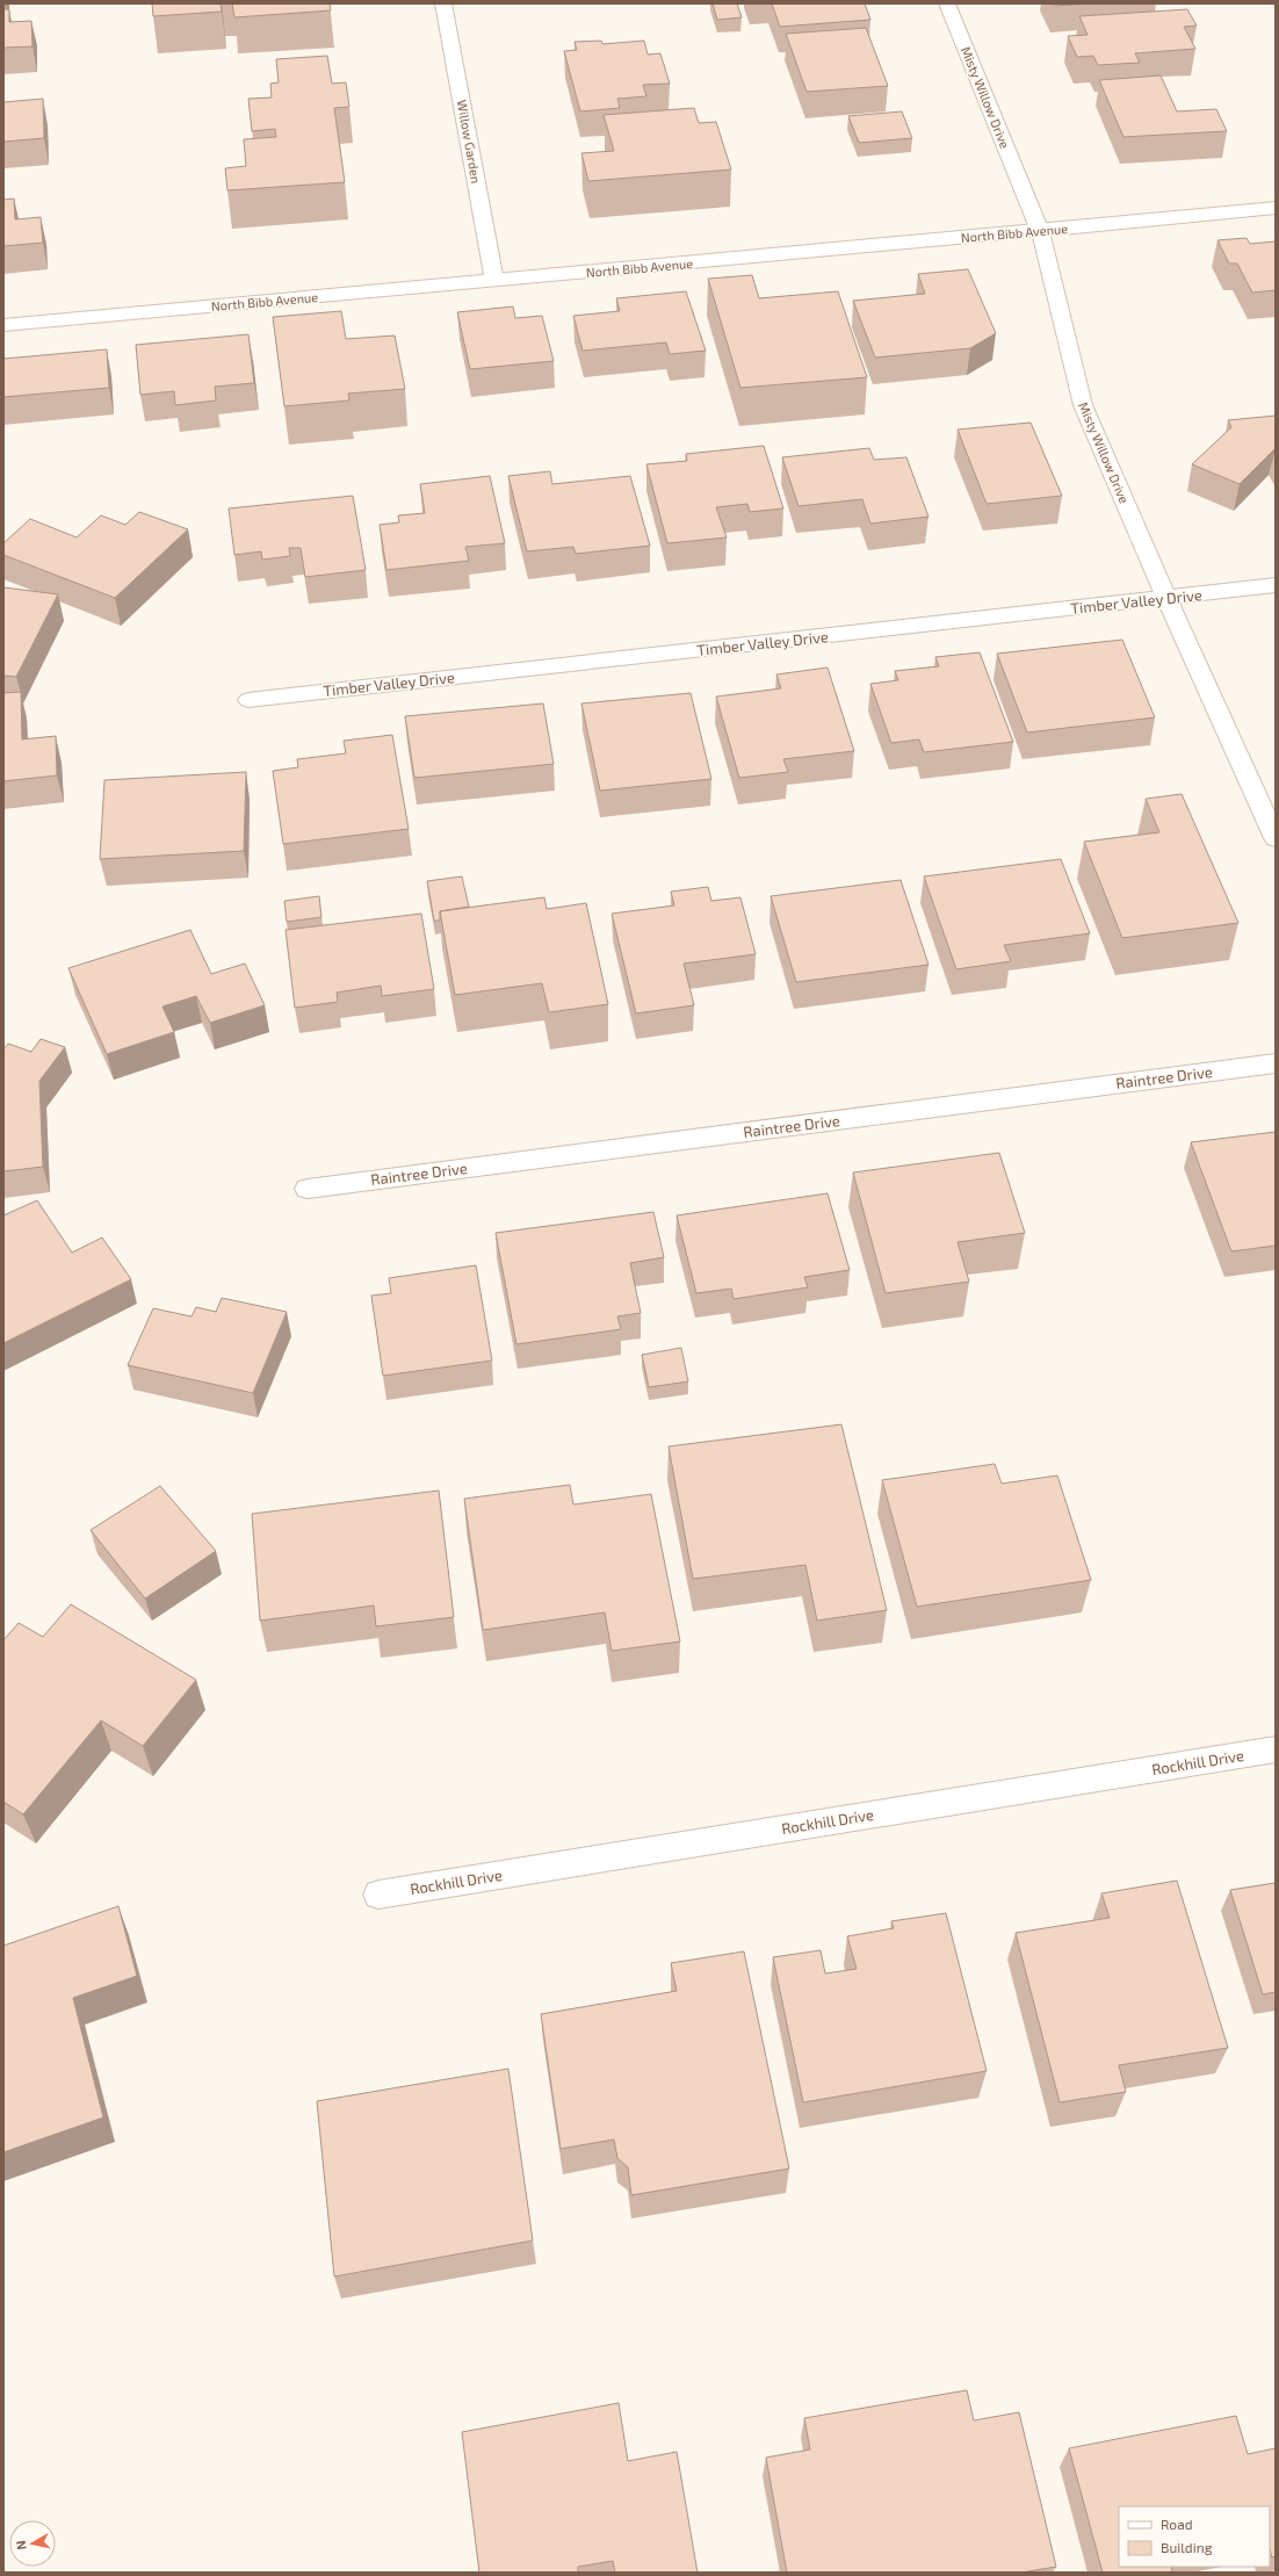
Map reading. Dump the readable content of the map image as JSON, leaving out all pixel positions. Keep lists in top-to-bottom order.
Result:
{
  "streets": {
    "street": [
      "Misty Willow Drive",
      "Willow Garden",
      "North Bibb Avenue",
      "Timber Valley Drive",
      "Raintree Drive",
      "Rockhill Drive"
    ]
  },
  "crossings": [
    ["Misty Willow Drive", "North Bibb Avenue"],
    ["Misty Willow Drive", "Timber Valley Drive"],
    ["Willow Garden", "North Bibb Avenue"]
  ],
  "legend": ["Road", "Building"],
  "north": "left"
}
